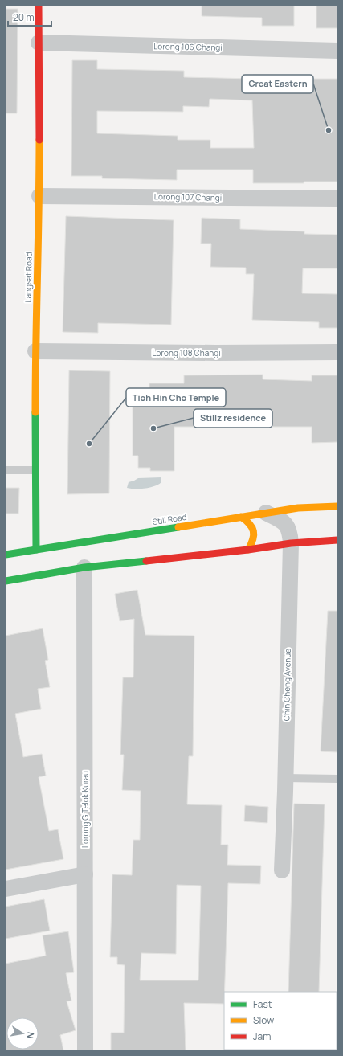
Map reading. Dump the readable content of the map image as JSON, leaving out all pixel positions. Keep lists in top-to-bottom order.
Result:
{
  "streets": {
    "main road": ["Langsat Road", "Still Road"],
    "street": [
      "Lorong 106 Changi",
      "Lorong 107 Changi",
      "Lorong 108 Changi",
      "Chin Cheng Avenue",
      "Lorong G Telok Kurau"
    ]
  },
  "crossings": [
    ["Lorong 106 Changi", "Langsat Road"],
    ["Lorong 107 Changi", "Langsat Road"],
    ["Langsat Road", "Lorong 108 Changi"],
    ["Langsat Road", "Still Road"],
    ["Still Road", "Chin Cheng Avenue"]
  ],
  "places": ["Great Eastern", "Stillz residence", "Tioh Hin Cho Temple"],
  "legend": ["Fast", "Slow", "Jam"],
  "scale_bar": "20 m",
  "north": "right"
}
